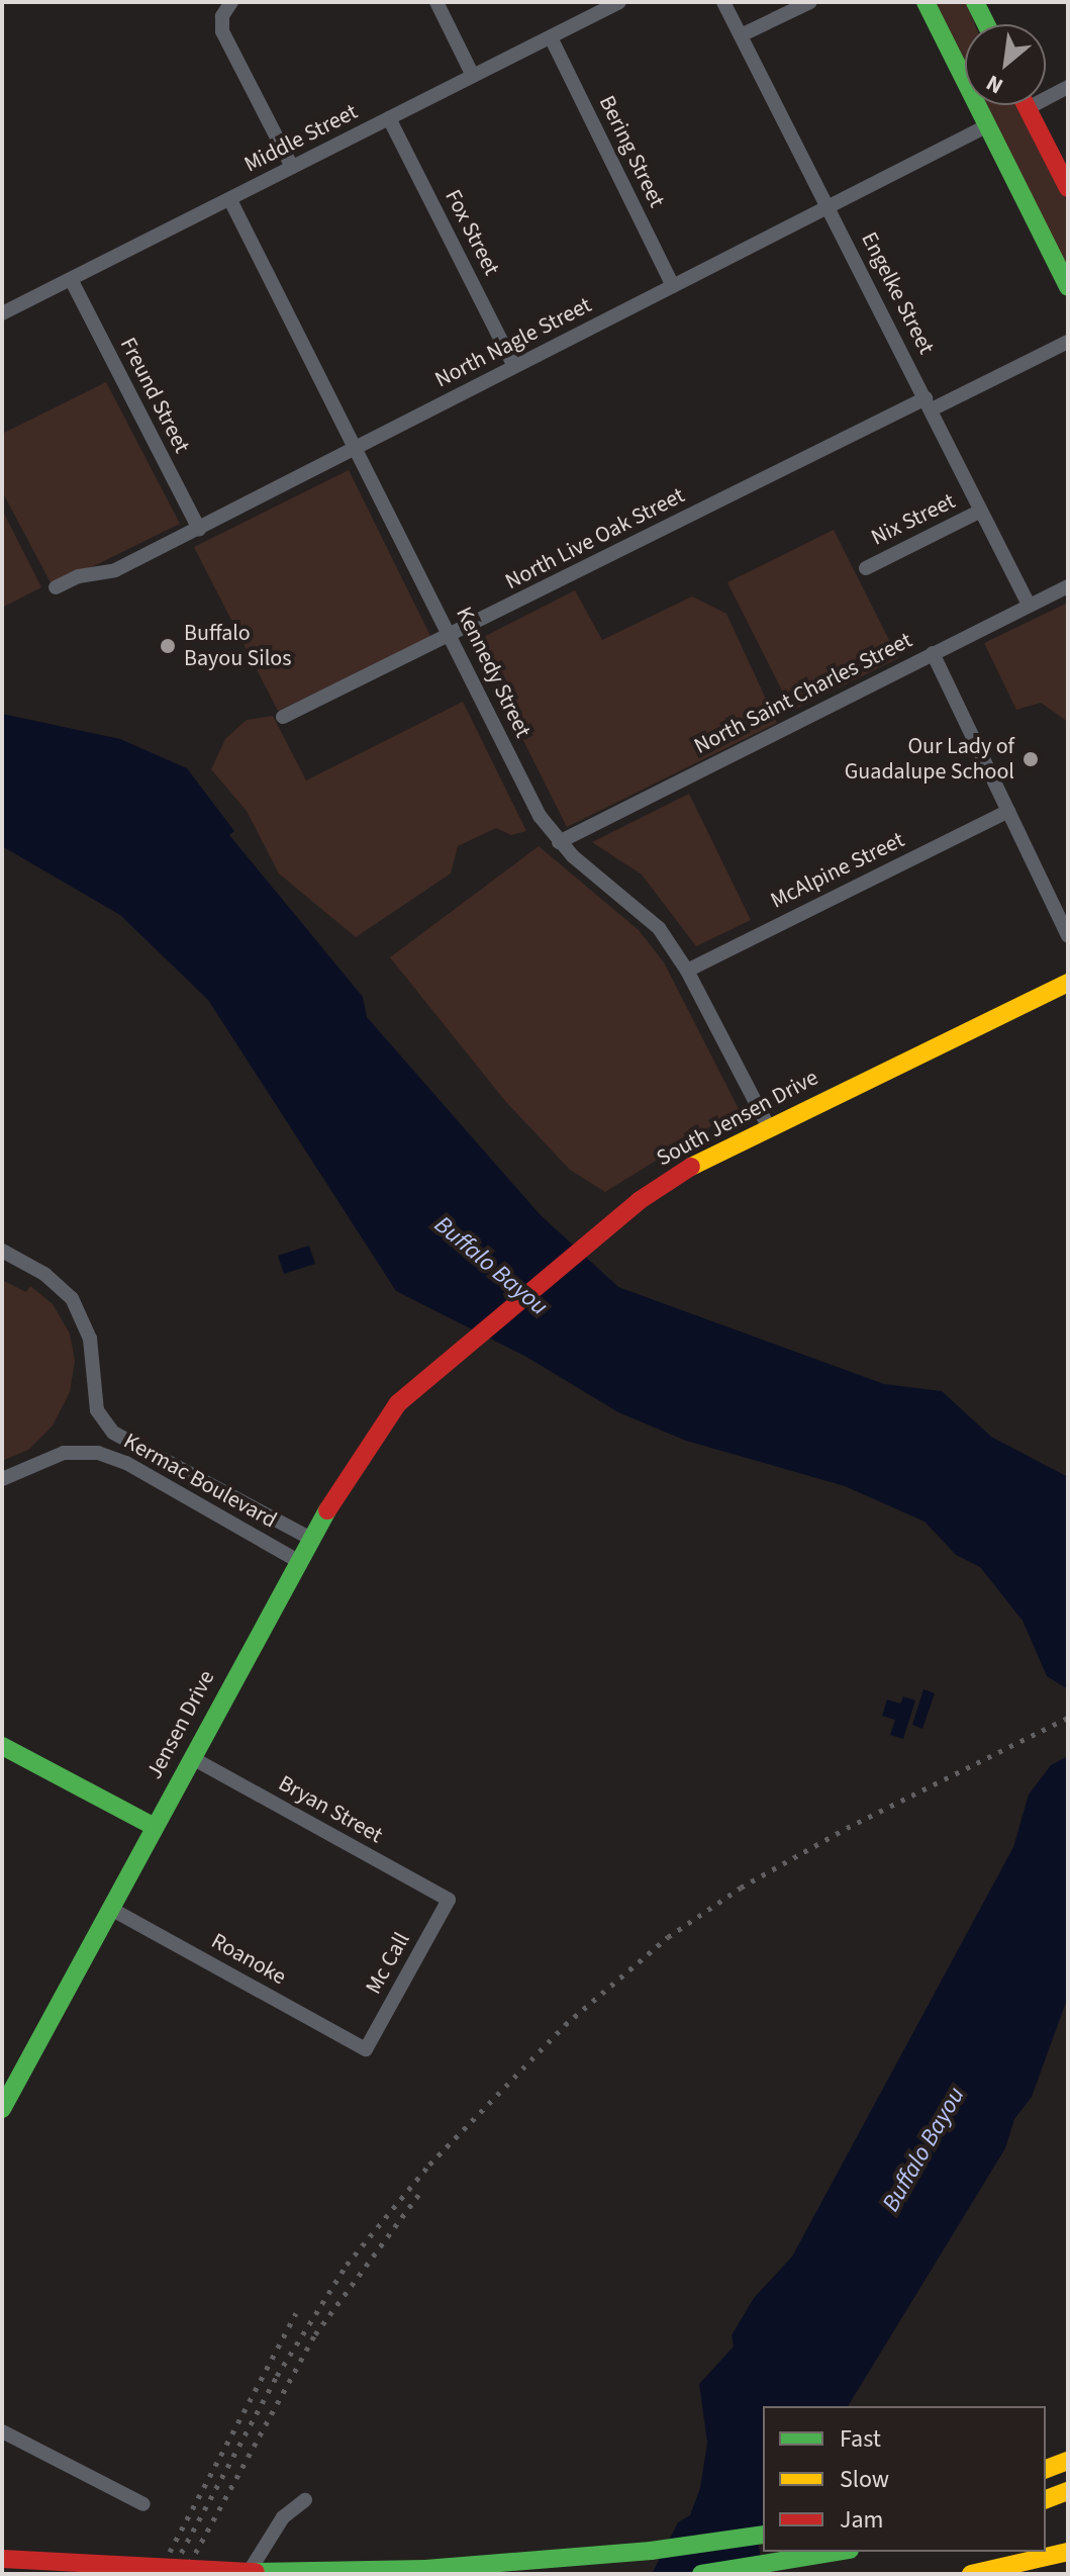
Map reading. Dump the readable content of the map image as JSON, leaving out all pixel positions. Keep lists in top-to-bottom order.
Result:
{
  "streets": {
    "main road": ["South Jensen Drive", "Jensen Drive"],
    "street": [
      "Middle Street",
      "Bering Street",
      "Fox Street",
      "Engelke Street",
      "North Nagle Street",
      "Freund Street",
      "Nix Street",
      "North Live Oak Street",
      "Kennedy Street",
      "North Saint Charles Street",
      "McAlpine Street",
      "Kermac Boulevard",
      "Bryan Street",
      "Roanoke",
      "Mc Call"
    ]
  },
  "crossings": [
    ["Middle Street", "Bering Street"],
    ["Middle Street", "Fox Street"],
    ["Middle Street", "Freund Street"],
    ["Middle Street", "Kennedy Street"],
    ["Bering Street", "North Nagle Street"],
    ["Fox Street", "North Nagle Street"],
    ["Engelke Street", "North Nagle Street"],
    ["Engelke Street", "Nix Street"],
    ["Engelke Street", "North Live Oak Street"],
    ["Engelke Street", "North Saint Charles Street"],
    ["North Nagle Street", "Freund Street"],
    ["North Nagle Street", "Kennedy Street"],
    ["North Live Oak Street", "Kennedy Street"],
    ["Kennedy Street", "North Saint Charles Street"],
    ["Kennedy Street", "McAlpine Street"],
    ["Kennedy Street", "South Jensen Drive"],
    ["South Jensen Drive", "Jensen Drive"],
    ["Kermac Boulevard", "Jensen Drive"],
    ["Jensen Drive", "Bryan Street"],
    ["Jensen Drive", "Roanoke"],
    ["Bryan Street", "Mc Call"],
    ["Roanoke", "Mc Call"]
  ],
  "water": ["Buffalo Bayou"],
  "places": ["Buffalo Bayou Silos", "Our Lady of Guadalupe School"],
  "legend": ["Fast", "Slow", "Jam"],
  "north": "bottom left"
}
